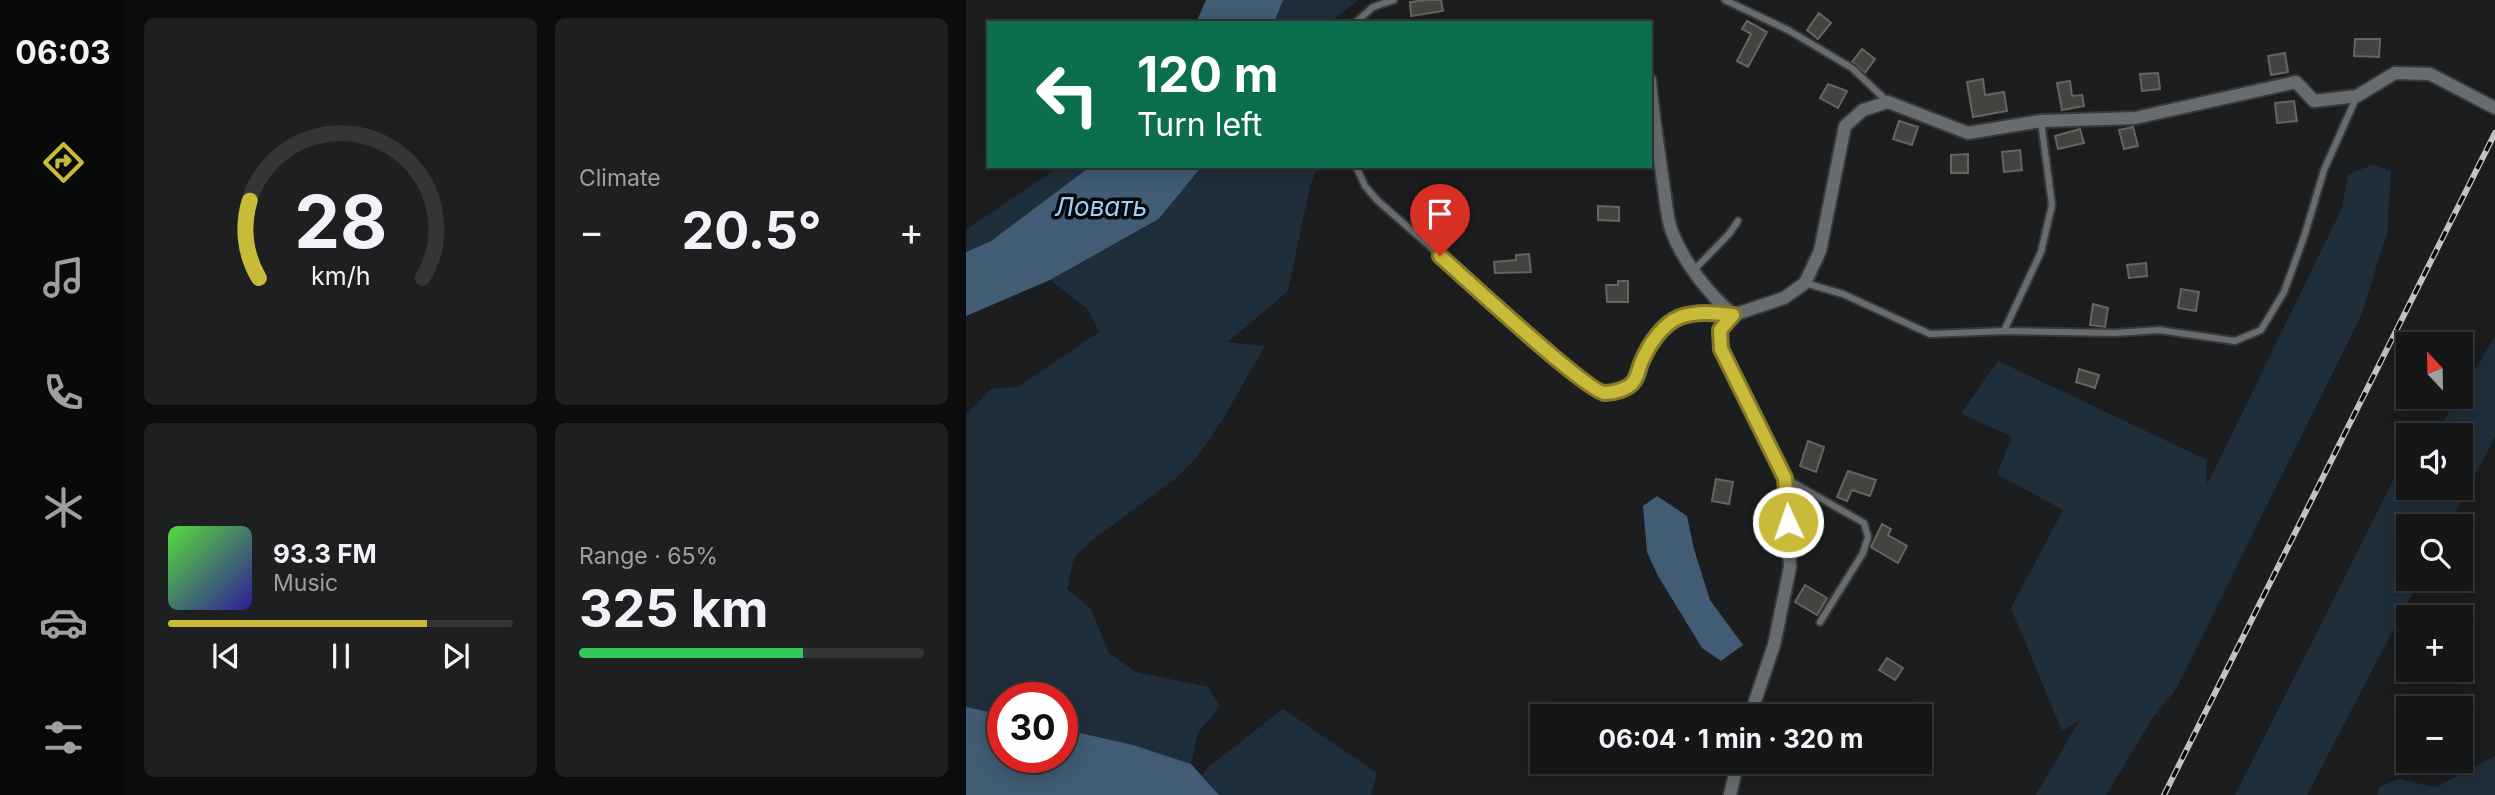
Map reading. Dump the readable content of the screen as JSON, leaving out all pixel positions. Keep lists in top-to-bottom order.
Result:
{
  "water": ["Ловать"],
  "north": "top",
  "page": {
    "tabs": "06:03",
    "tile": [
      "Climate",
      ["Range · 65%", "325 km"]
    ],
    "turn": ["120 m", "Turn left"],
    "heat": ["−", "20.5°", "+"],
    "map_buttons": ["+", "−"],
    "song": ["93.3 FM", "Music"],
    "limit": "30",
    "trip": "06:04 · 1 min · 320 m",
    "gauge": ["28", "km/h"]
  }
}
